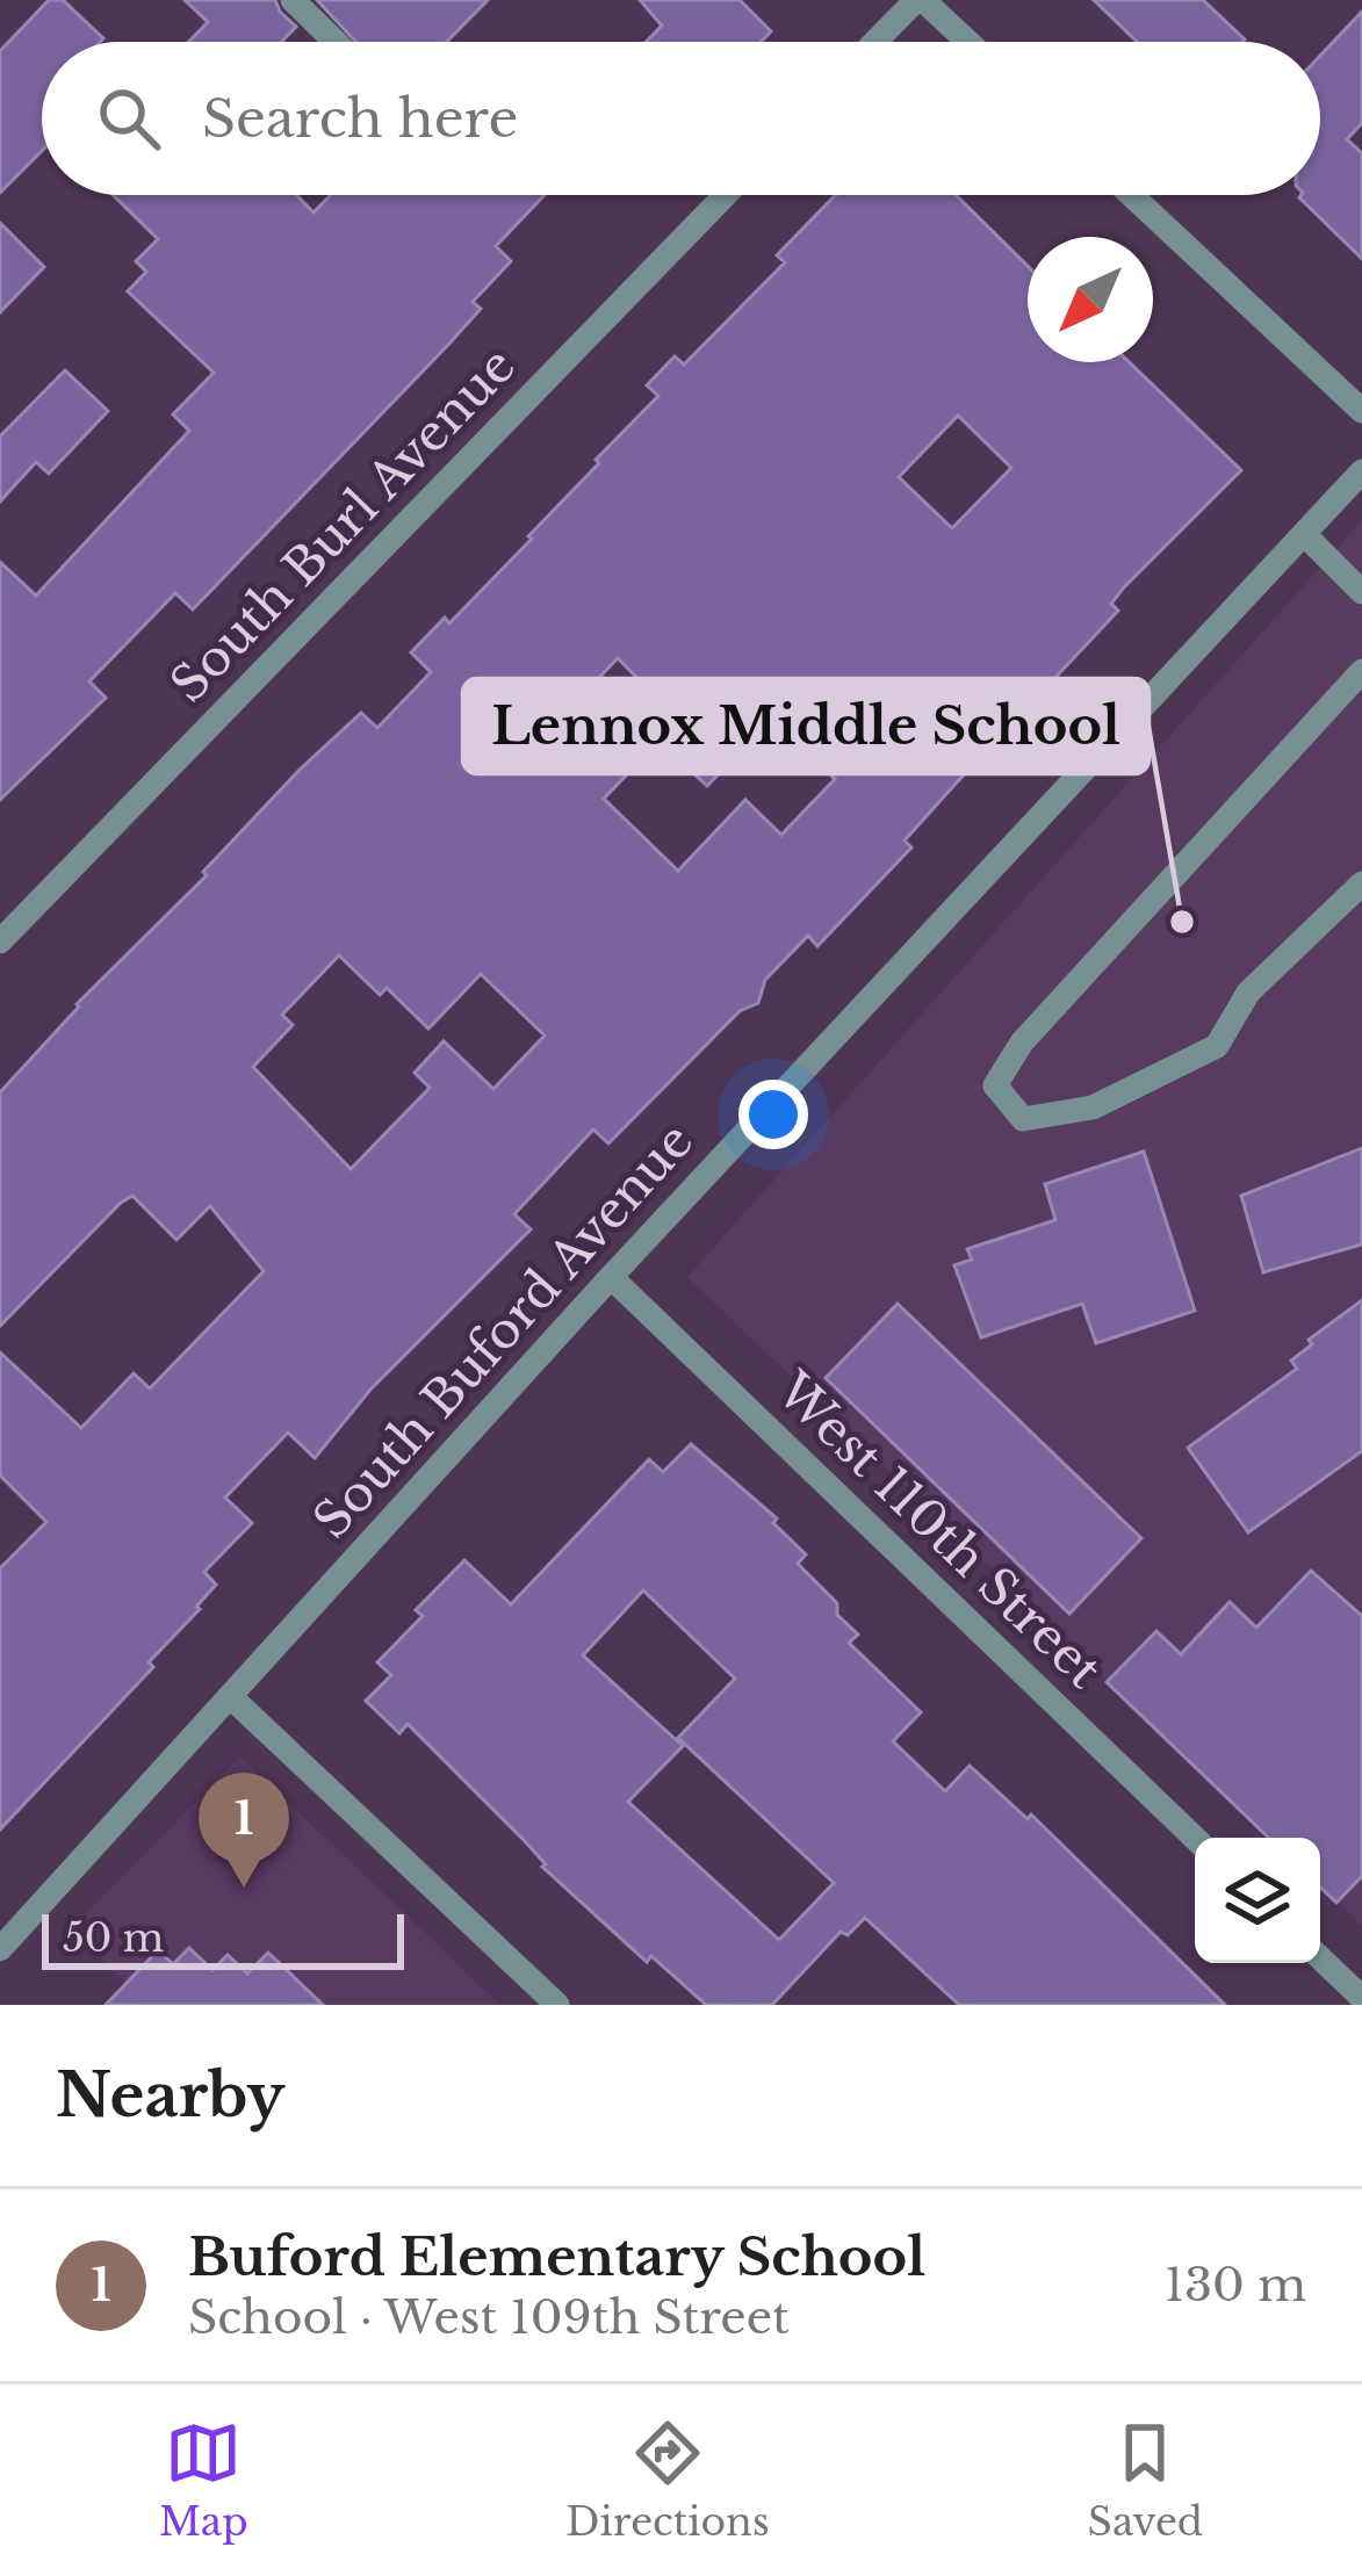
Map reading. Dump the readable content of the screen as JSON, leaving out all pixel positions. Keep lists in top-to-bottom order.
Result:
{
  "streets": {
    "street": ["South Burl Avenue", "South Buford Avenue", "West 110th Street"]
  },
  "crossings": [
    ["South Buford Avenue", "West 110th Street"]
  ],
  "places": ["Lennox Middle School"],
  "scale_bar": "50 m",
  "north": "bottom left",
  "page": {
    "search": "Search here",
    "pins": "1",
    "scale": "50 m",
    "heading": "Nearby",
    "list": [
      {
        "mark": "1",
        "name": "Buford Elementary School",
        "note": "School · West 109th Street",
        "value": "130 m"
      }
    ],
    "nav": ["Map", "Directions", "Saved"]
  }
}
